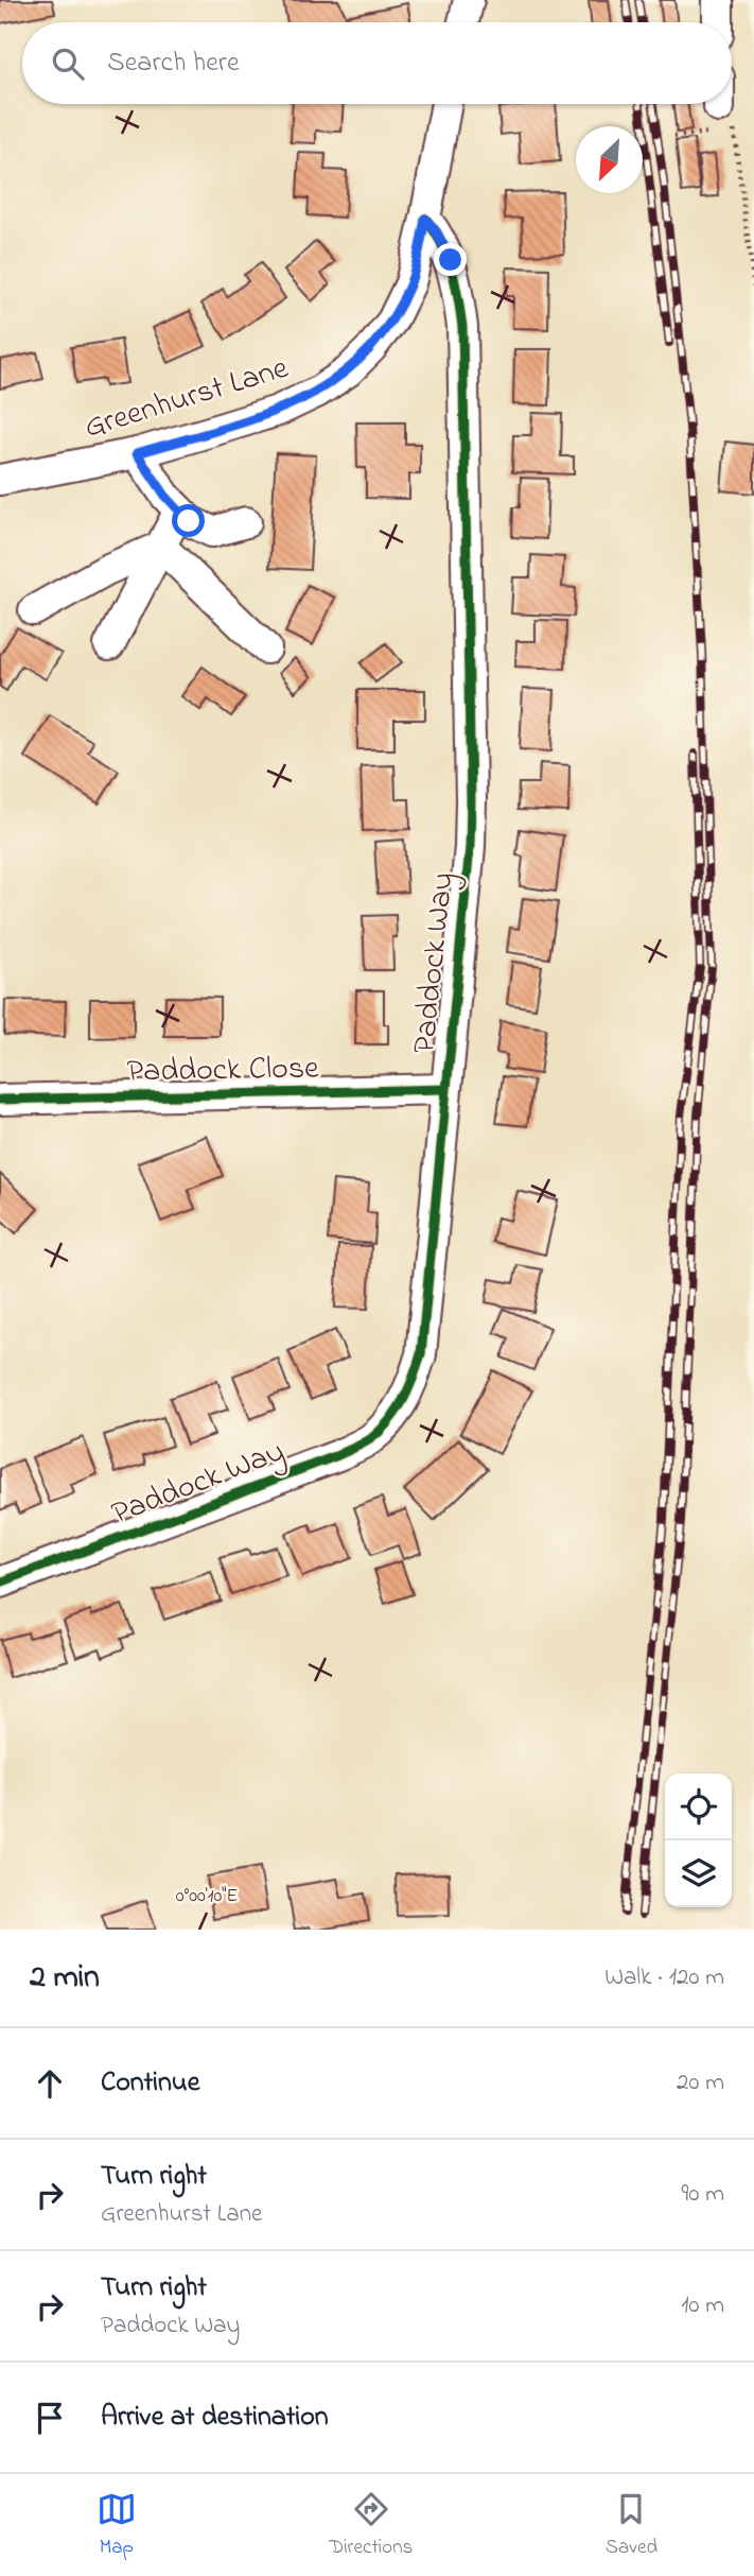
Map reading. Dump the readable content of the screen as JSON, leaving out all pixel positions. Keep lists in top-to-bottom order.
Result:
{
  "streets": {
    "street": ["Greenhurst Lane", "Paddock Way", "Paddock Close"]
  },
  "crossings": [
    ["Greenhurst Lane", "Paddock Way"],
    ["Paddock Way", "Paddock Close"]
  ],
  "north": "bottom left",
  "page": {
    "search": "Search here",
    "heading": ["2 min", "Walk · 120 m"],
    "list": [
      ["Continue", "20 m"],
      ["Turn right", "Greenhurst Lane", "90 m"],
      ["Turn right", "Paddock Way", "10 m"],
      "Arrive at destination"
    ],
    "nav": ["Map", "Directions", "Saved"]
  },
  "coordinates": ["0°00'10\"E"]
}
